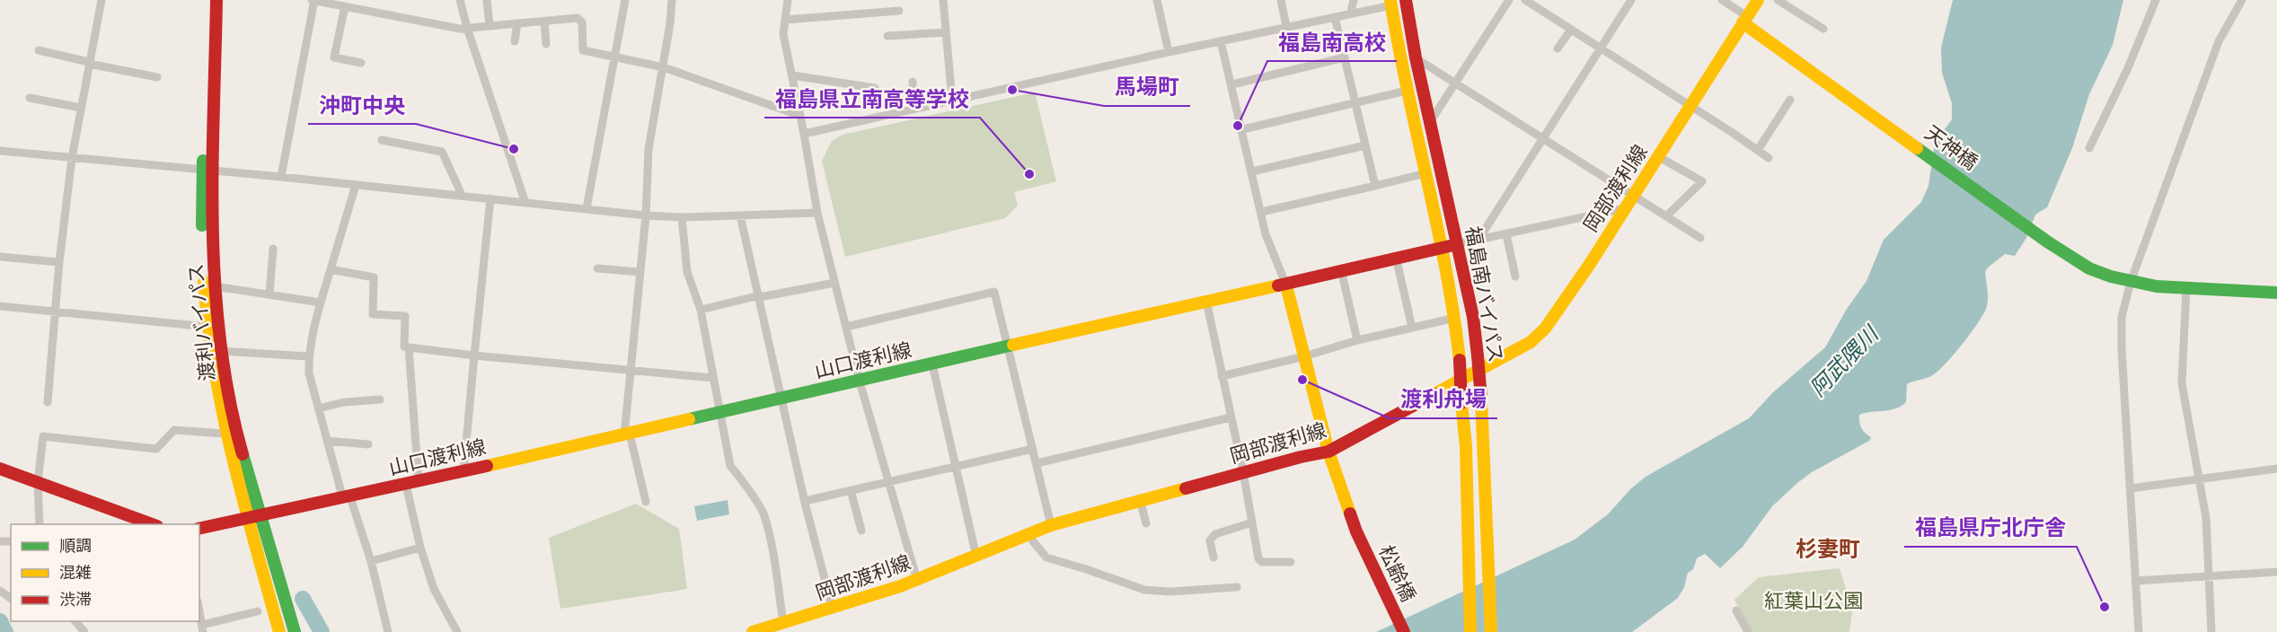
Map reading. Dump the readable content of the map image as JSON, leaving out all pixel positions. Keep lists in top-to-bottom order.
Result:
{
  "streets": {
    "main road": [
      "天神橋",
      "岡部渡利線",
      "福島南バイパス",
      "渡利バイパス",
      "山口渡利線",
      "松齢橋"
    ]
  },
  "crossings": [
    ["天神橋", "岡部渡利線"],
    ["岡部渡利線", "松齢橋"],
    ["福島南バイパス", "山口渡利線"],
    ["渡利バイパス", "山口渡利線"]
  ],
  "districts": ["杉妻町"],
  "water": ["阿武隈川"],
  "parks": ["紅葉山公園"],
  "places": [
    "馬場町",
    "福島南高校",
    "沖町中央",
    "福島県立南高等学校",
    "渡利舟場",
    "福島県庁北庁舎"
  ],
  "legend": ["順調", "混雑", "渋滞"]
}
